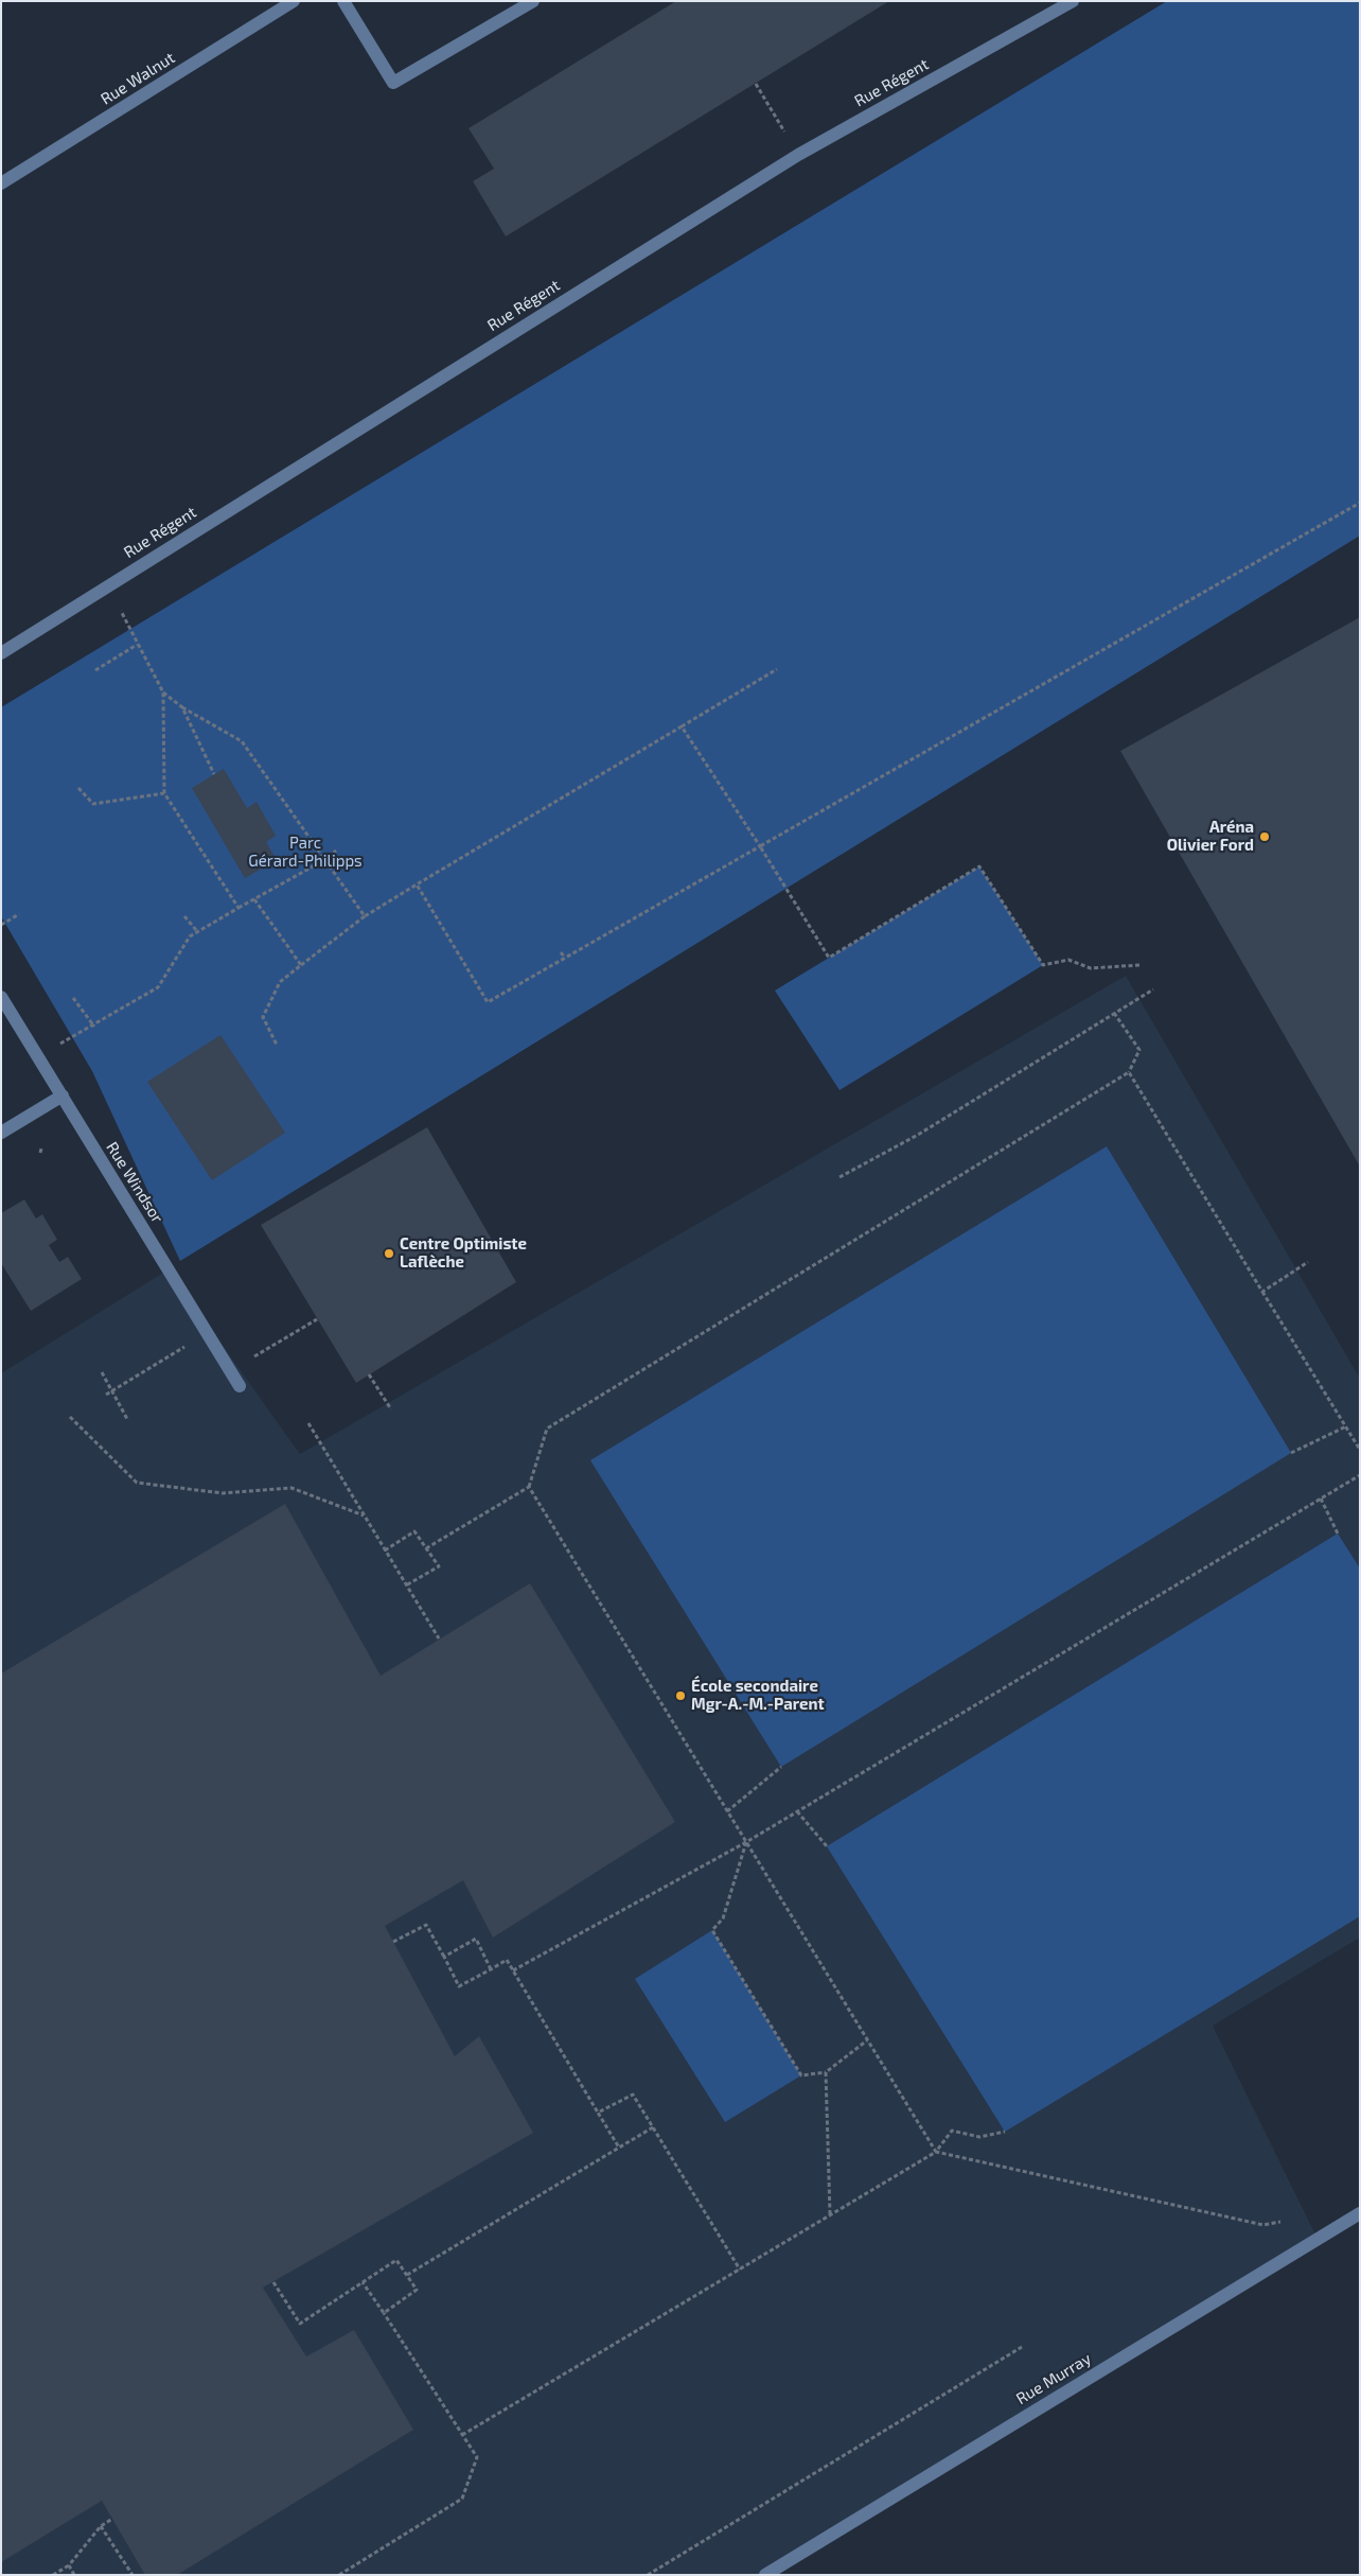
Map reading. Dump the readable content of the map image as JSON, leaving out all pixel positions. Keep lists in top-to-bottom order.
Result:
{
  "streets": {
    "street": [
      "Rue Walnut",
      "Rue Régent",
      "Rue Windsor",
      "Rue Murray"
    ]
  },
  "parks": ["Parc Gérard-Philipps"],
  "places": ["Aréna Olivier Ford", "Centre Optimiste Laflèche", "École secondaire Mgr-A.-M.-Parent"]
}
